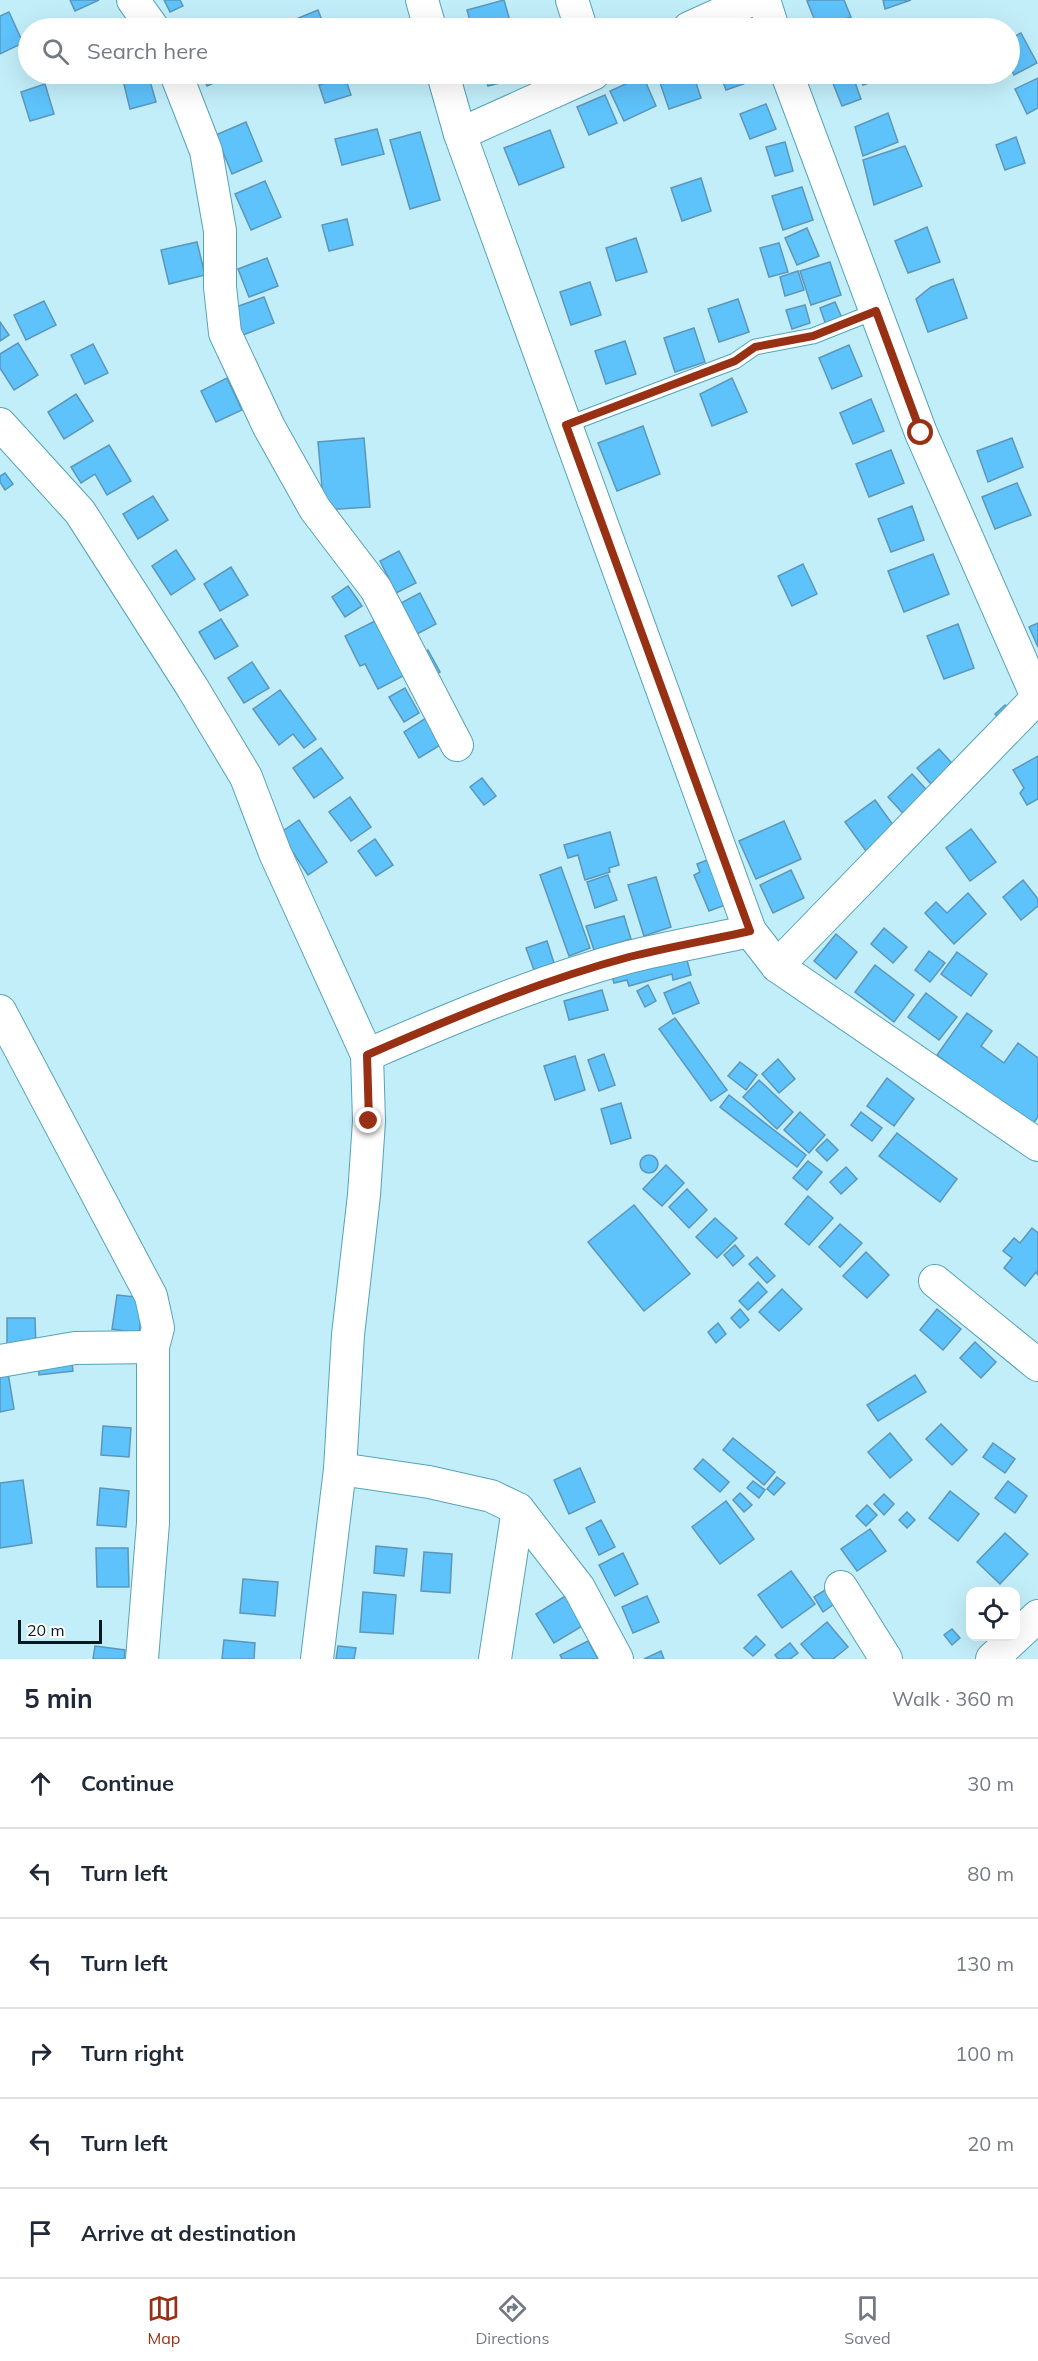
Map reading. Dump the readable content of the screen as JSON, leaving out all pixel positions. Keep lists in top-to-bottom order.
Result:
{
  "scale_bar": "20 m",
  "page": {
    "search": "Search here",
    "scale": "20 m",
    "heading": ["5 min", "Walk · 360 m"],
    "list": [
      ["Continue", "30 m"],
      ["Turn left", "80 m"],
      ["Turn left", "130 m"],
      ["Turn right", "100 m"],
      ["Turn left", "20 m"],
      "Arrive at destination"
    ],
    "nav": ["Map", "Directions", "Saved"]
  }
}
